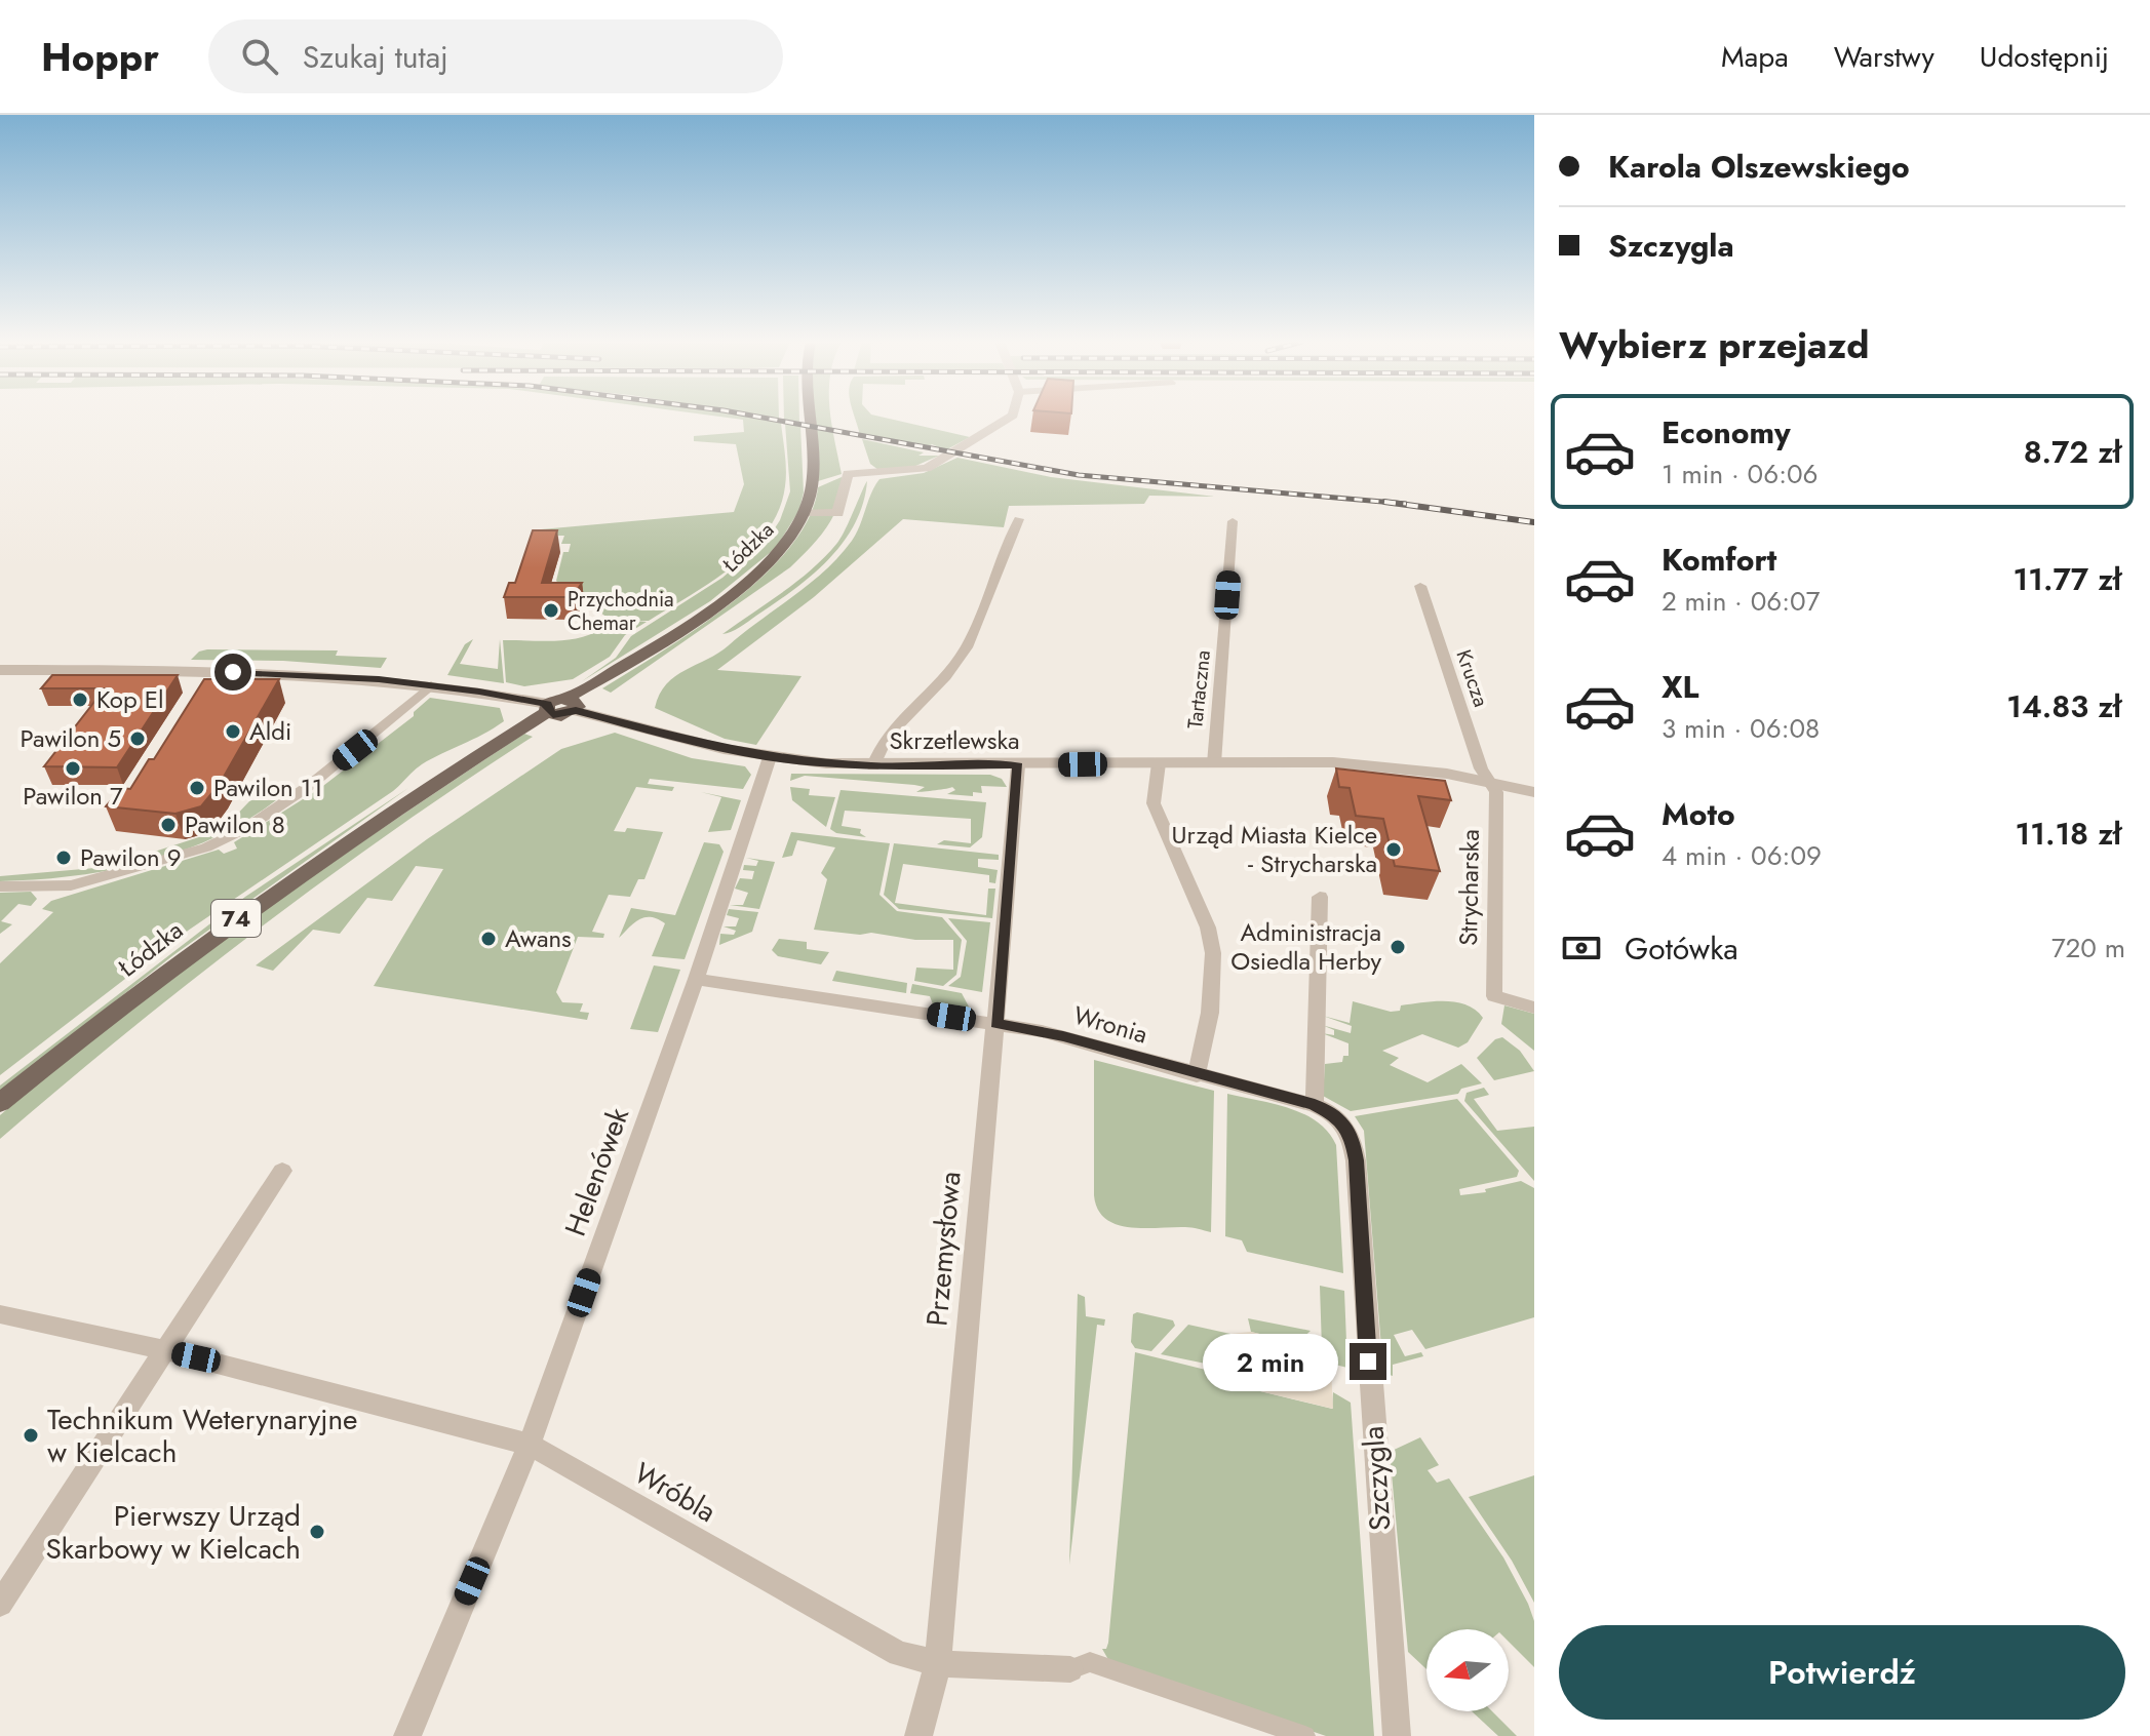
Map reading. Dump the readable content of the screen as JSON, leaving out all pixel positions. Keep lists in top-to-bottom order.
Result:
{
  "streets": {
    "main road": ["Łódzka", "74"],
    "street": [
      "Krucza",
      "Tartaczna",
      "Skrzetlewska",
      "Strycharska",
      "Wronia",
      "Helenówek",
      "Przemysłowa",
      "Szczygla",
      "Wróbla"
    ]
  },
  "crossings": [
    ["Łódzka", "Skrzetlewska"],
    ["Krucza", "Skrzetlewska"],
    ["Krucza", "Strycharska"],
    ["Tartaczna", "Skrzetlewska"],
    ["Skrzetlewska", "Strycharska"],
    ["Skrzetlewska", "Helenówek"],
    ["Skrzetlewska", "Przemysłowa"],
    ["Wronia", "Helenówek"],
    ["Wronia", "Przemysłowa"],
    ["Wronia", "Szczygla"],
    ["Helenówek", "Wróbla"],
    ["Przemysłowa", "Wróbla"]
  ],
  "places": [
    "Przychodnia Chemar",
    "Kop El",
    "Aldi",
    "Pawilon 5",
    "Pawilon 7",
    "Pawilon 11",
    "Pawilon 8",
    "Urząd Miasta Kielce - Strycharska",
    "Pawilon 9",
    "Awans",
    "Administracja Osiedla Herby",
    "Technikum Weterynaryjne w Kielcach",
    "Pierwszy Urząd Skarbowy w Kielcach"
  ],
  "north": "left",
  "page": {
    "header": "Hoppr",
    "search": "Szukaj tutaj",
    "nav": ["Mapa", "Warstwy", "Udostępnij"],
    "banner": ["Karola Olszewskiego", "Szczygla"],
    "heading": "Wybierz przejazd",
    "list": [
      {
        "name": "Economy",
        "note": "1 min · 06:06",
        "value": "8.72 zł"
      },
      {
        "name": "Komfort",
        "note": "2 min · 06:07",
        "value": "11.77 zł"
      },
      {
        "name": "XL",
        "note": "3 min · 06:08",
        "value": "14.83 zł"
      },
      {
        "name": "Moto",
        "note": "4 min · 06:09",
        "value": "11.18 zł"
      }
    ],
    "pay": ["Gotówka", "720 m"],
    "bubble": "2 min",
    "buttons": "Potwierdź"
  }
}
